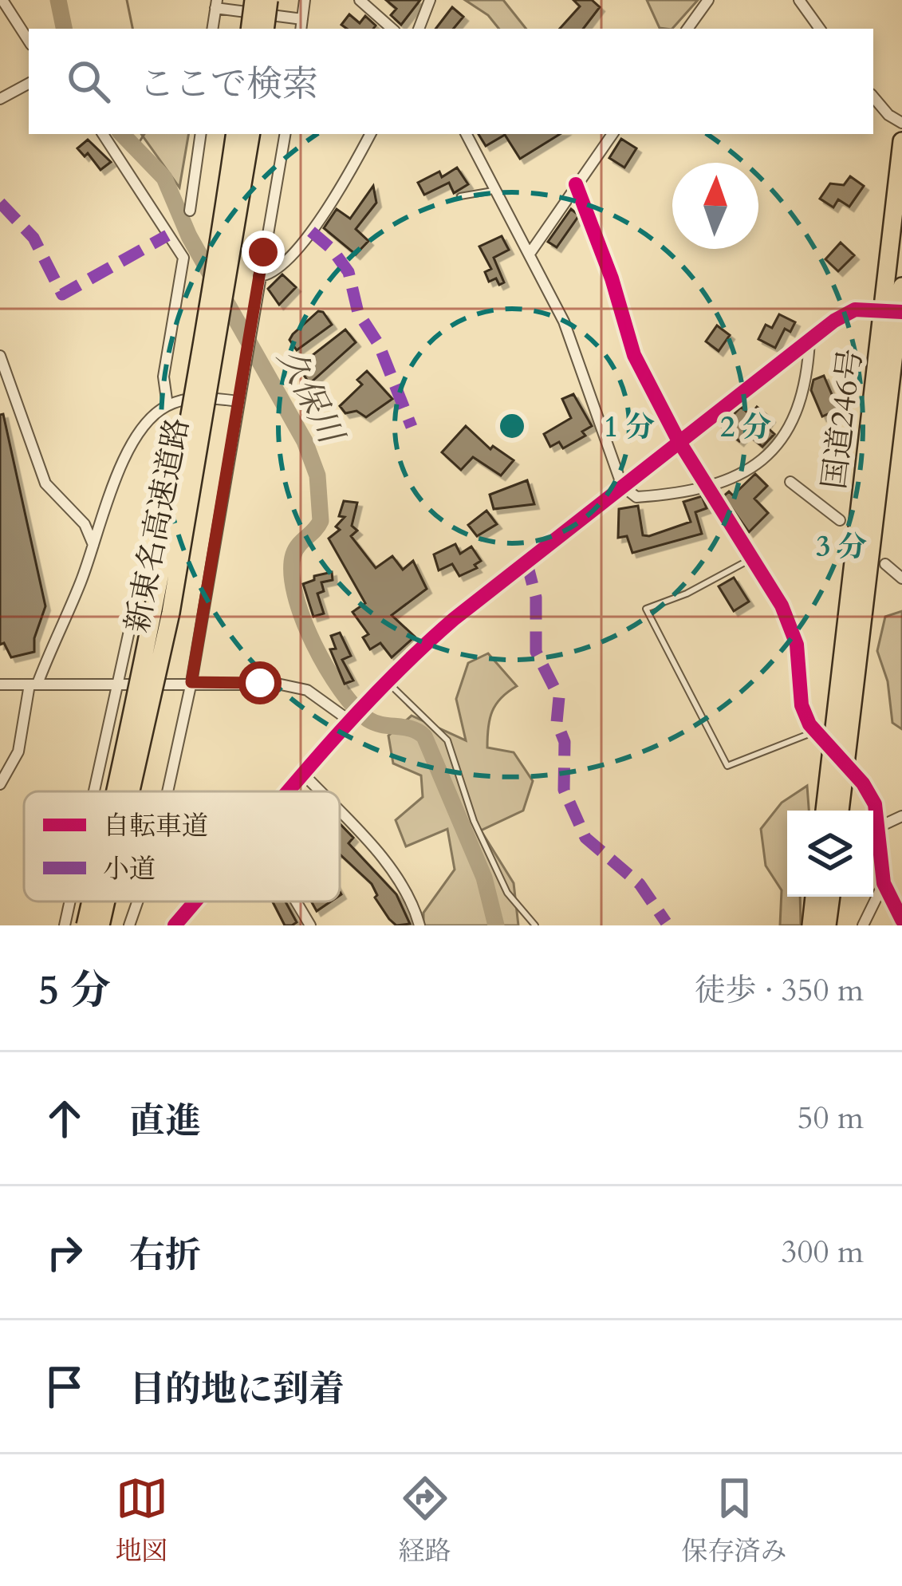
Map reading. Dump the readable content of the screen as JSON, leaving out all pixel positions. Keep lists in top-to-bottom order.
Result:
{
  "streets": {
    "highway": ["国道246号", "新東名高速道路"]
  },
  "water": ["久保川"],
  "legend": ["自転車道", "小道"],
  "north": "top",
  "page": {
    "search": "ここで検索",
    "heading": ["5 分", "徒歩 · 350 m"],
    "list": [
      ["直進", "50 m"],
      ["右折", "300 m"],
      "目的地に到着"
    ],
    "nav": ["地図", "経路", "保存済み"]
  },
  "rings": ["1 分", "2 分", "3 分"]
}
